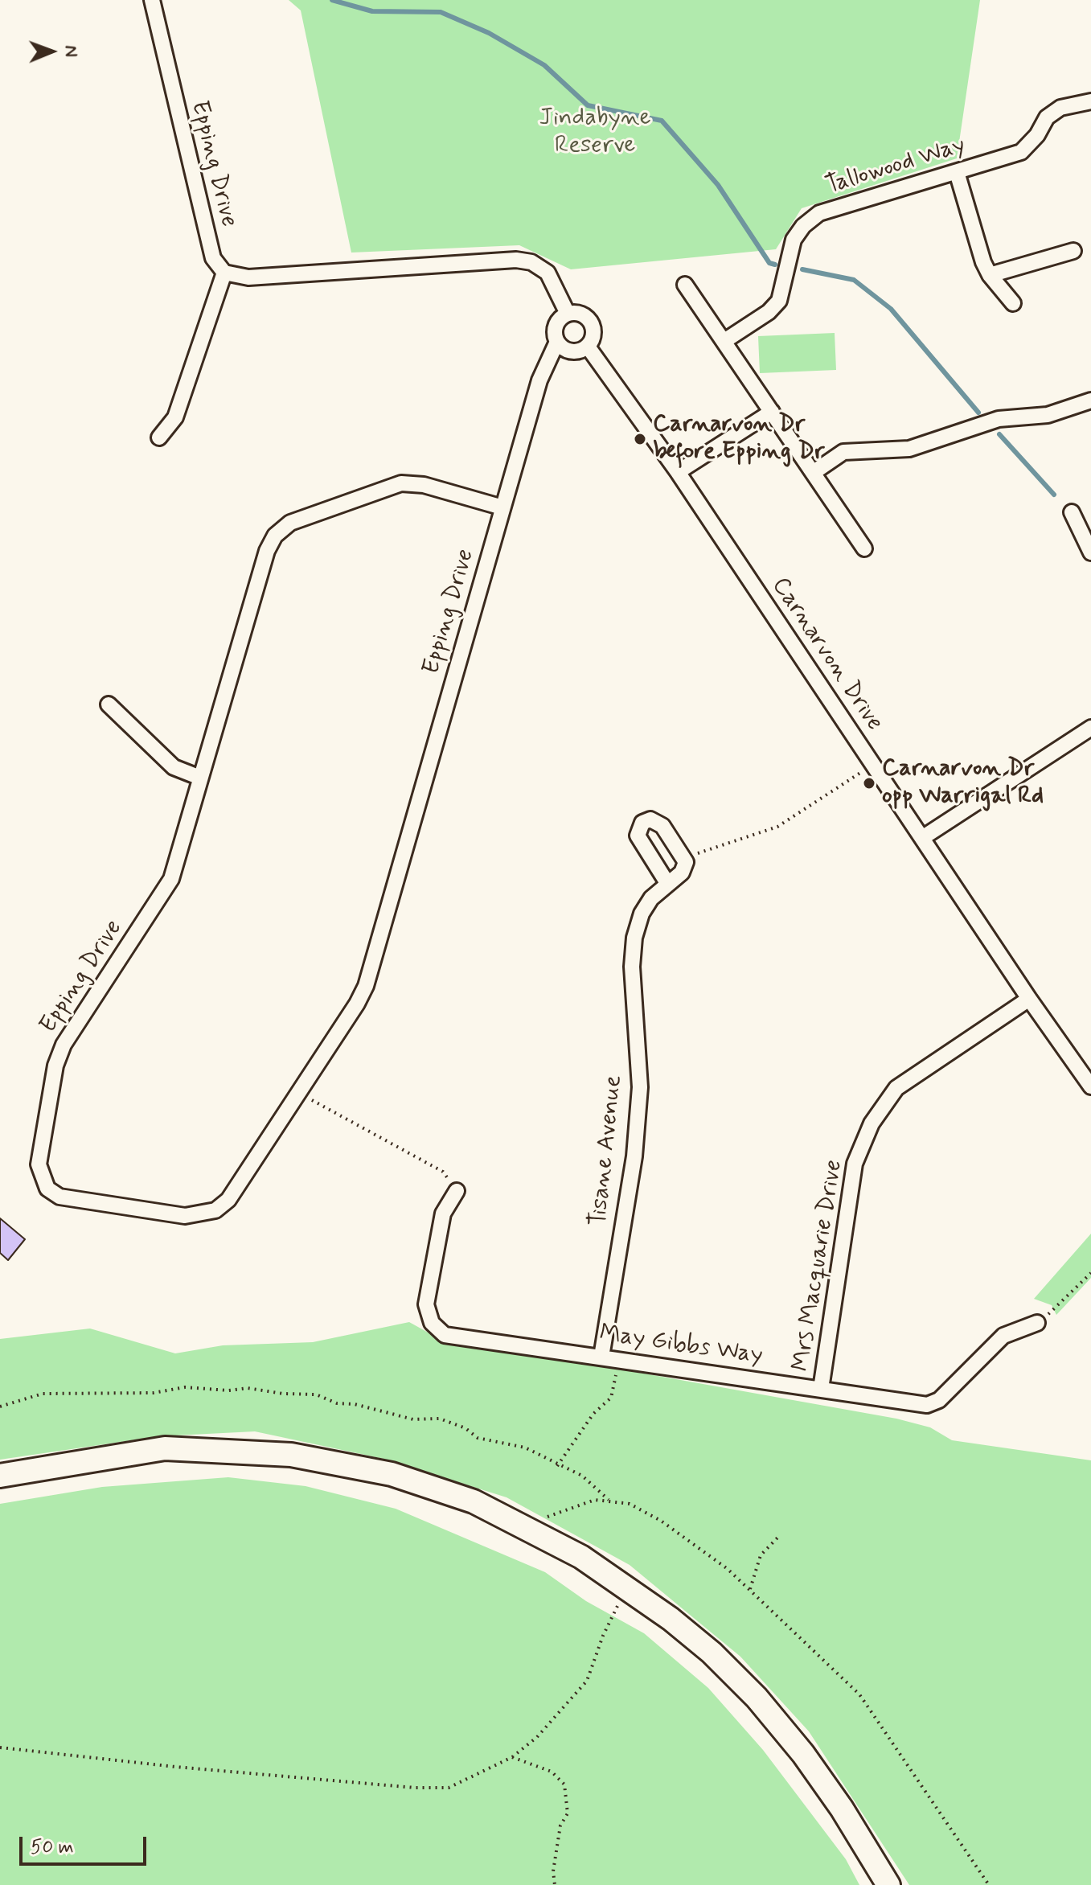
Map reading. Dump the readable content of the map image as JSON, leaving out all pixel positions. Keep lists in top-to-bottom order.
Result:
{
  "streets": {
    "street": [
      "Epping Drive",
      "Tallowood Way",
      "Carnarvon Drive",
      "Tisane Avenue",
      "Mrs Macquarie Drive",
      "May Gibbs Way"
    ]
  },
  "crossings": [
    ["Epping Drive", "Carnarvon Drive"],
    ["Carnarvon Drive", "Mrs Macquarie Drive"],
    ["Tisane Avenue", "May Gibbs Way"],
    ["Mrs Macquarie Drive", "May Gibbs Way"]
  ],
  "parks": ["Jindabyne Reserve"],
  "places": ["Carnarvon Dr before Epping Dr", "Carnarvon Dr opp Warrigal Rd"],
  "scale_bar": "50 m",
  "north": "right"
}
